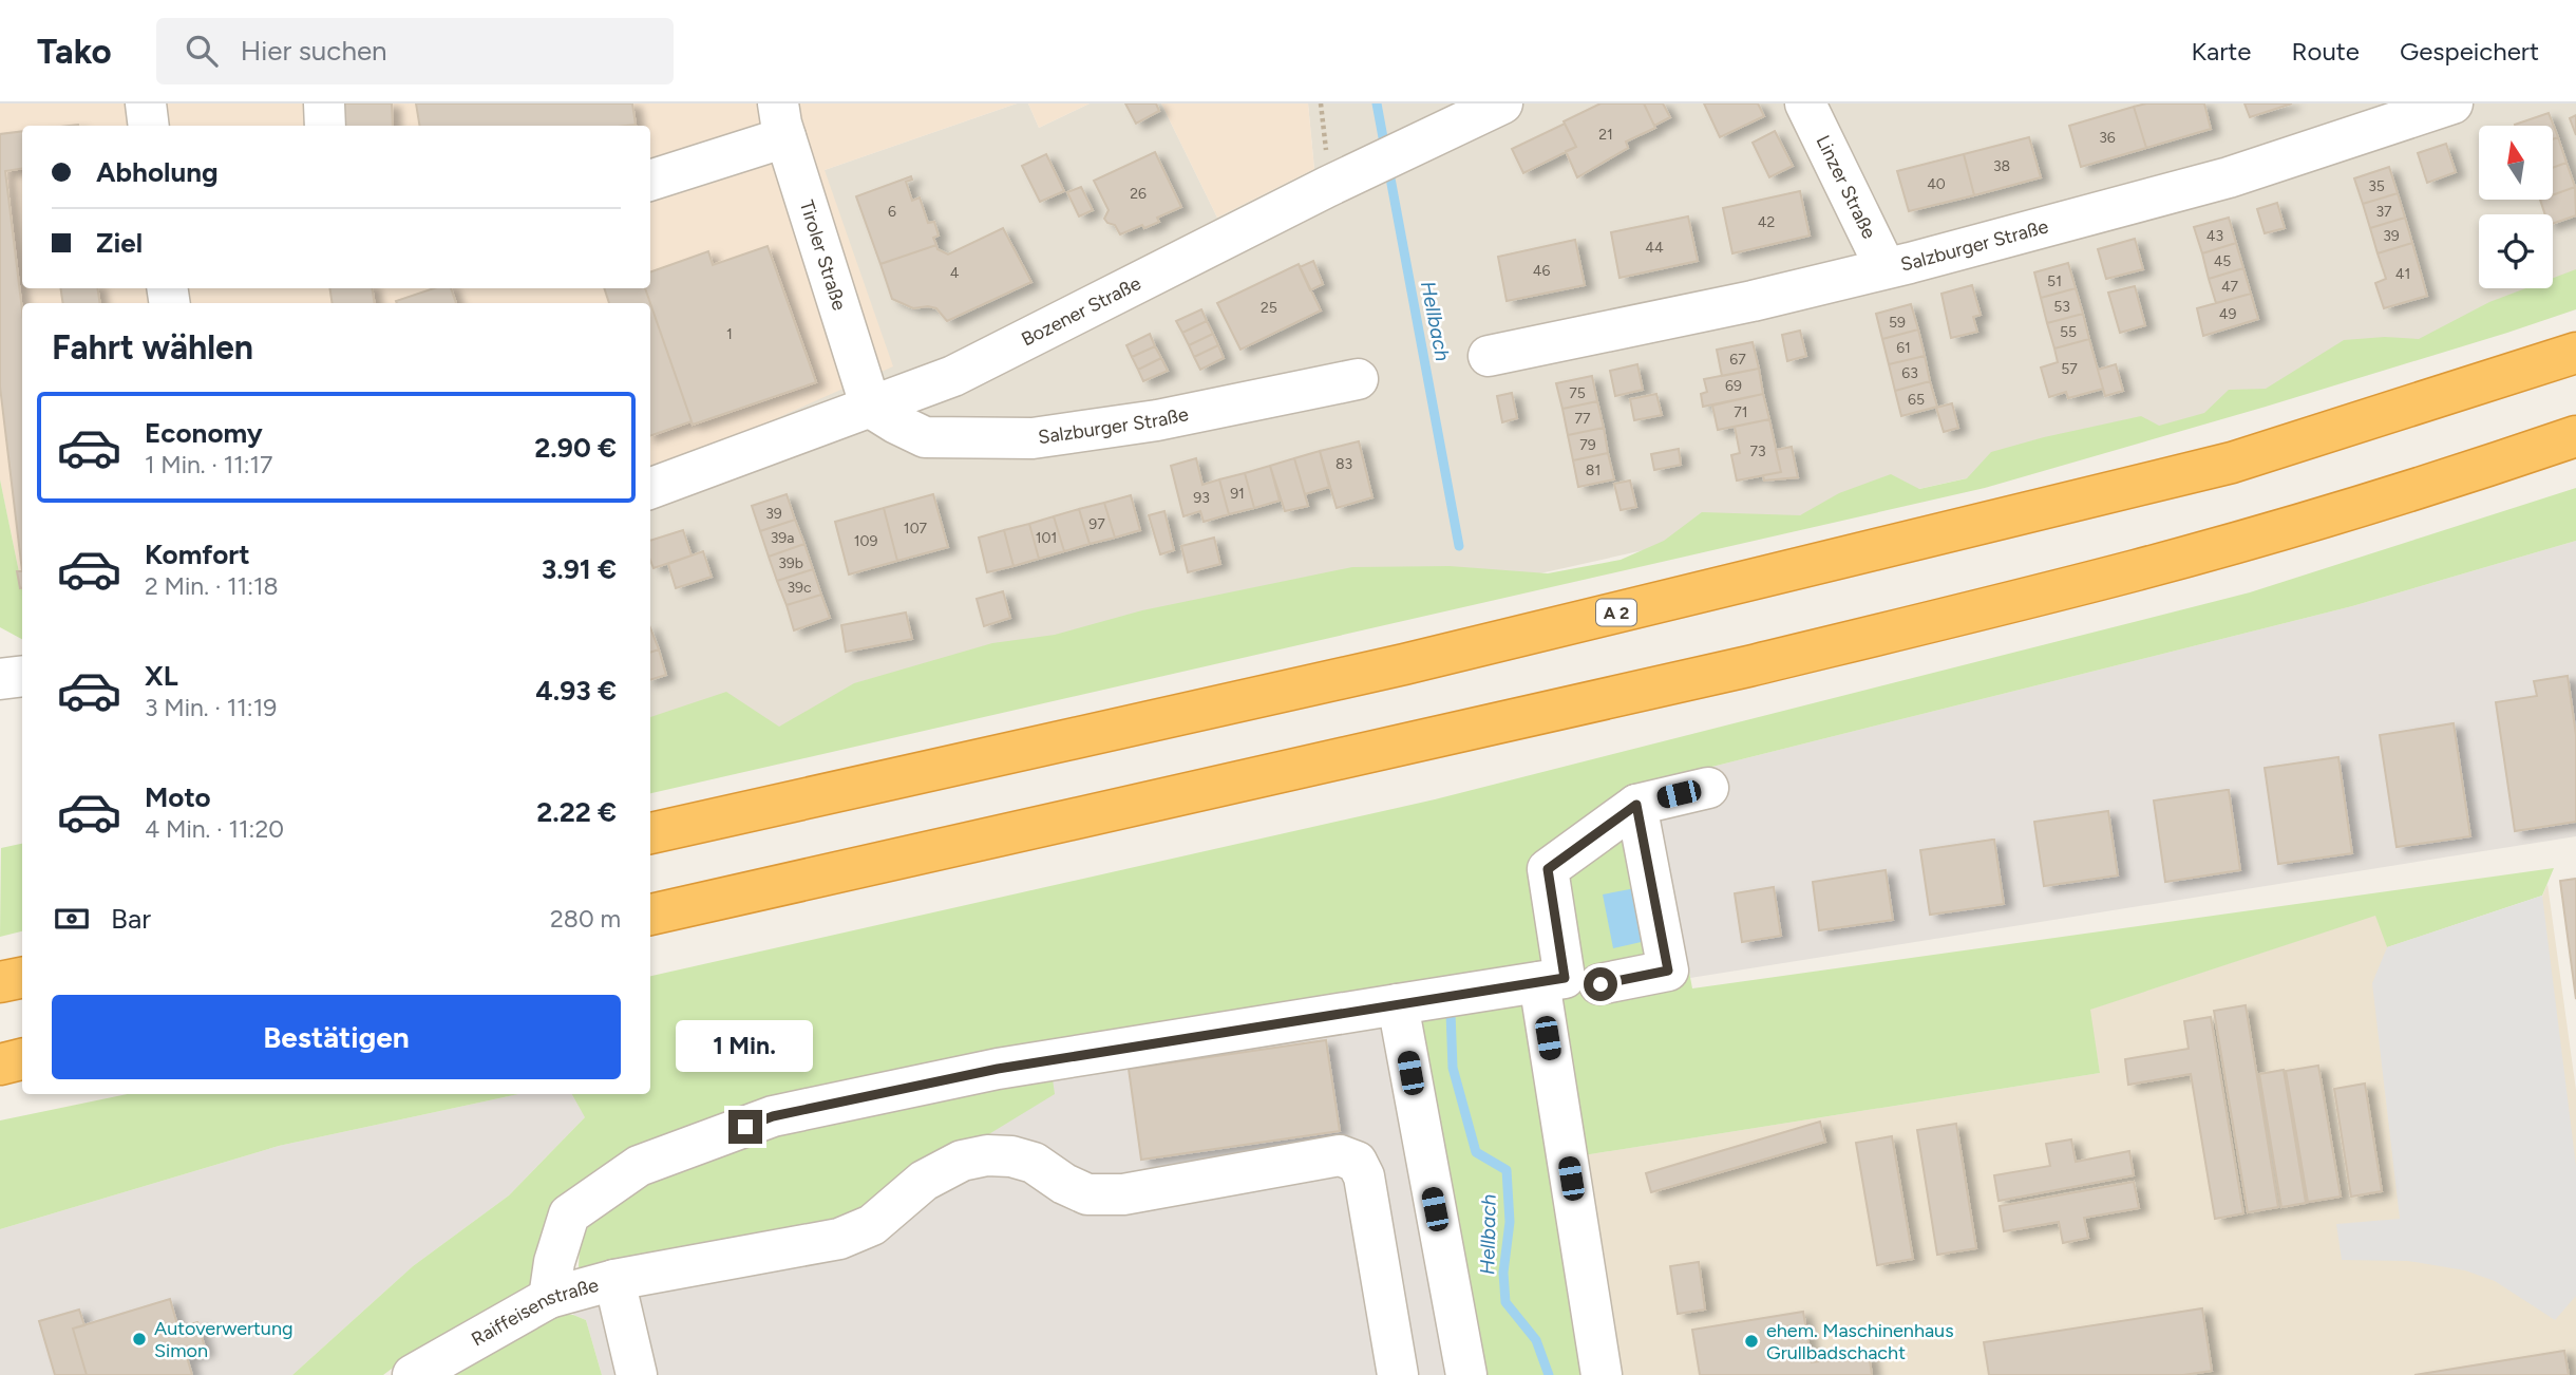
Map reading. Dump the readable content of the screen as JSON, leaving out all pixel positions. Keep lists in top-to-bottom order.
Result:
{
  "streets": {
    "highway": ["A 2"],
    "street": [
      "Linzer Straße",
      "Salzburger Straße",
      "Tiroler Straße",
      "Bozener Straße",
      "Raiffeisenstraße"
    ]
  },
  "crossings": [
    ["Linzer Straße", "Salzburger Straße"],
    ["Salzburger Straße", "Tiroler Straße"],
    ["Salzburger Straße", "Bozener Straße"],
    ["Tiroler Straße", "Bozener Straße"]
  ],
  "water": ["Hellbach"],
  "places": ["Autoverwertung Simon", "ehem. Maschinenhaus Grullbadschacht"],
  "house_numbers": [
    "21",
    "36",
    "38",
    "40",
    "35",
    "26",
    "6",
    "37",
    "42",
    "43",
    "39",
    "44",
    "45",
    "46",
    "4",
    "41",
    "51",
    "47",
    "53",
    "25",
    "49",
    "59",
    "55",
    "1",
    "61",
    "67",
    "57",
    "63",
    "69",
    "75",
    "65",
    "71",
    "77",
    "79",
    "73",
    "83",
    "81",
    "91",
    "93",
    "39",
    "97",
    "107",
    "39a",
    "101",
    "109",
    "39b",
    "39c"
  ],
  "north": "top",
  "page": {
    "header": "Tako",
    "search": "Hier suchen",
    "nav": ["Karte", "Route", "Gespeichert"],
    "banner": ["Abholung", "Ziel"],
    "heading": "Fahrt wählen",
    "list": [
      {
        "name": "Economy",
        "note": "1 Min. · 11:17",
        "value": "2.90 €"
      },
      {
        "name": "Komfort",
        "note": "2 Min. · 11:18",
        "value": "3.91 €"
      },
      {
        "name": "XL",
        "note": "3 Min. · 11:19",
        "value": "4.93 €"
      },
      {
        "name": "Moto",
        "note": "4 Min. · 11:20",
        "value": "2.22 €"
      }
    ],
    "pay": ["Bar", "280 m"],
    "buttons": "Bestätigen",
    "bubble": "1 Min."
  }
}
